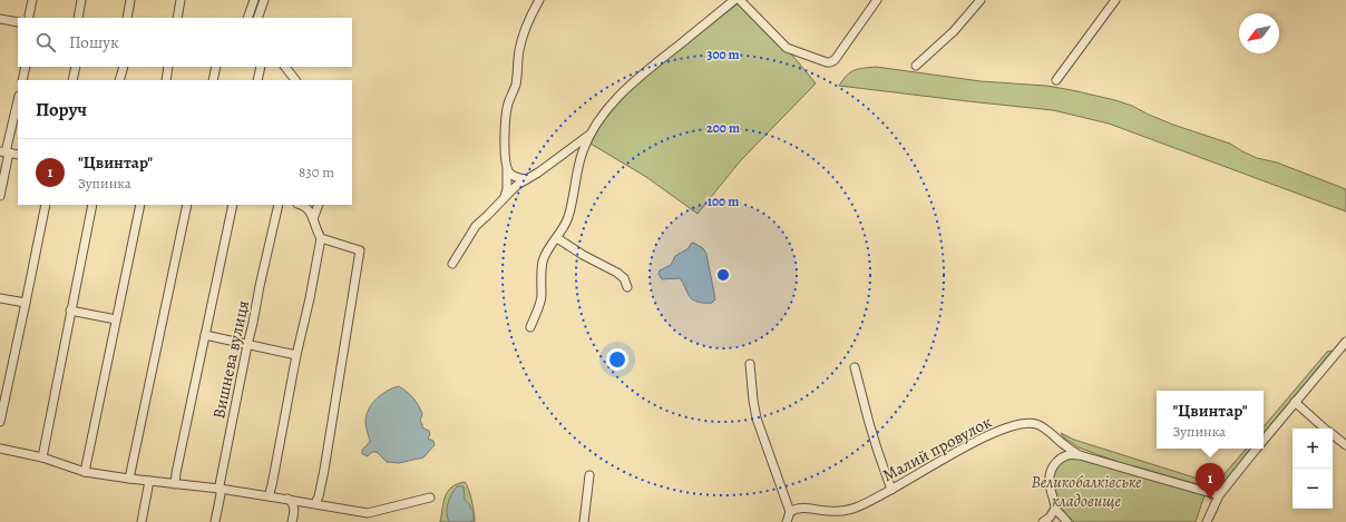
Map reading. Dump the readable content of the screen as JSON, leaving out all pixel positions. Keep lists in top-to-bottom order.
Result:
{
  "streets": {
    "street": ["Вишнева вулиця", "Малий провулок"]
  },
  "parks": ["Великобалківське кладовище"],
  "north": "bottom left",
  "page": {
    "search": "Пошук",
    "heading": "Поруч",
    "list": [
      {
        "mark": "1",
        "name": "\"Цвинтар\"",
        "note": "Зупинка",
        "value": "830 m"
      }
    ],
    "popup": ["\"Цвинтар\"", "Зупинка"],
    "map_buttons": ["+", "−"],
    "pins": "1"
  },
  "rings": ["300 m", "200 m", "100 m"]
}
